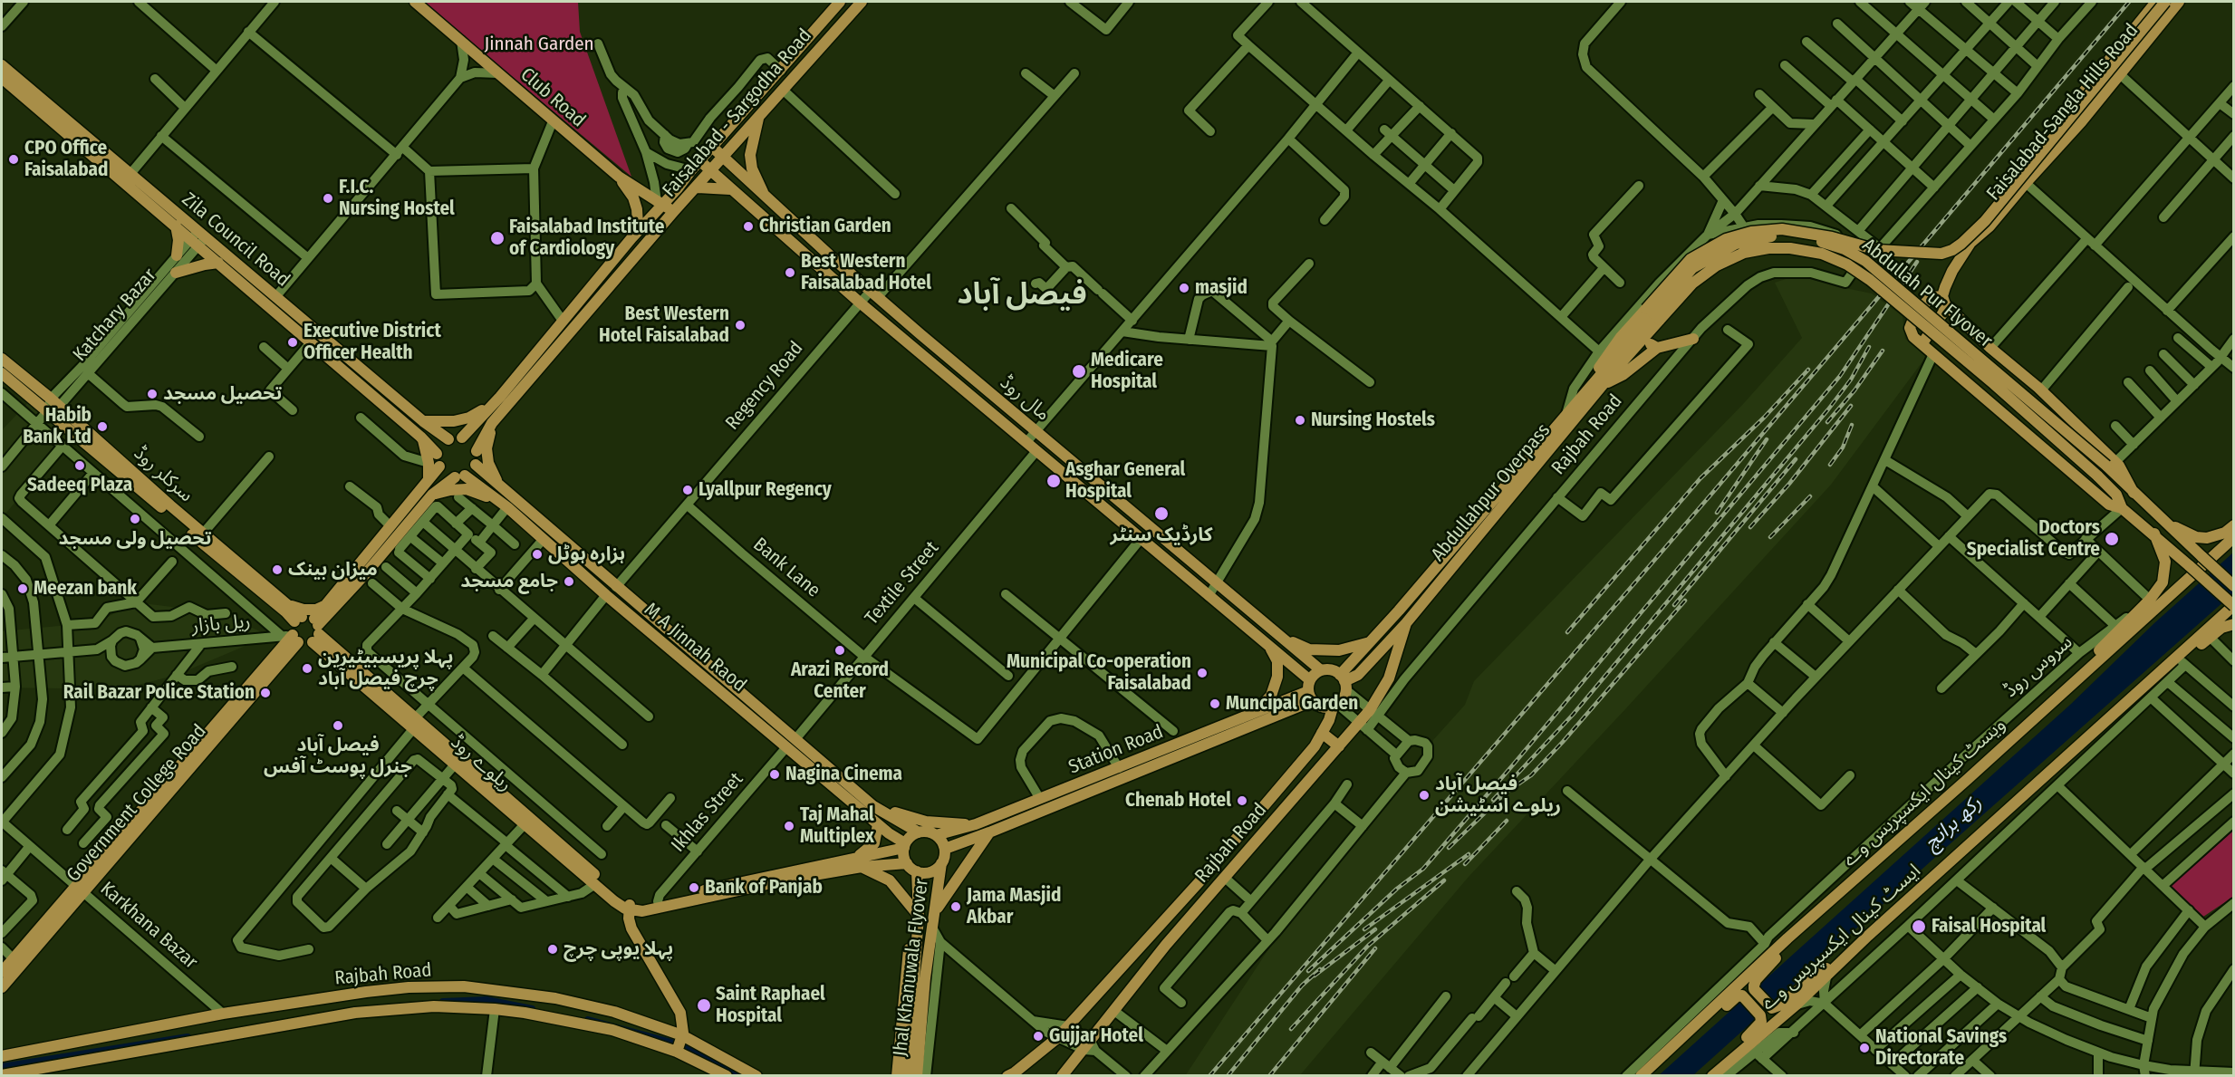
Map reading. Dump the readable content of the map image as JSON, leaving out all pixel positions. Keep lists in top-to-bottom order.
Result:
{
  "streets": {
    "main road": [
      "Club Road",
      "Faisalabad-Sangla Hills Road",
      "Faisalabad - Sargodha Road",
      "Zila Council Road",
      "Abdullah Pur Flyover",
      "مال روڈ",
      "Rajbah Road",
      "سرکلر روڈ",
      "Abdullahpur Overpass",
      "M A Jinnah Raod",
      "Station Road",
      "ریلوے روڈ",
      "ویسٹ کینال ایکسپریس وے",
      "Government College Road",
      "ایسٹ کینال ایکسپریس وے",
      "Jhal Khanuwala Flyover"
    ],
    "street": [
      "Katchary Bazar",
      "Regency Road",
      "Bank Lane",
      "Textile Street",
      "ریل بازار",
      "سروس روڈ",
      "Ikhlas Street",
      "Karkhana Bazar"
    ]
  },
  "crossings": [
    ["Club Road", "Faisalabad - Sargodha Road"],
    ["Faisalabad - Sargodha Road", "Zila Council Road"],
    ["Faisalabad - Sargodha Road", "مال روڈ"],
    ["Faisalabad - Sargodha Road", "M A Jinnah Raod"],
    ["Zila Council Road", "Katchary Bazar"],
    ["Zila Council Road", "M A Jinnah Raod"],
    ["Abdullah Pur Flyover", "Abdullahpur Overpass"],
    ["Katchary Bazar", "سرکلر روڈ"],
    ["Regency Road", "مال روڈ"],
    ["Regency Road", "Bank Lane"],
    ["Regency Road", "M A Jinnah Raod"],
    ["مال روڈ", "Rajbah Road"],
    ["مال روڈ", "Abdullahpur Overpass"],
    ["مال روڈ", "Textile Street"],
    ["مال روڈ", "Station Road"],
    ["Rajbah Road", "Abdullahpur Overpass"],
    ["Rajbah Road", "Station Road"],
    ["Rajbah Road", "Karkhana Bazar"],
    ["Abdullahpur Overpass", "Station Road"],
    ["Bank Lane", "Textile Street"],
    ["Textile Street", "M A Jinnah Raod"],
    ["ریل بازار", "Government College Road"],
    ["M A Jinnah Raod", "Station Road"],
    ["M A Jinnah Raod", "Ikhlas Street"],
    ["M A Jinnah Raod", "Jhal Khanuwala Flyover"],
    ["Station Road", "Jhal Khanuwala Flyover"],
    ["Government College Road", "Karkhana Bazar"]
  ],
  "districts": ["فیصل آباد"],
  "water": ["رکھ برانچ"],
  "parks": ["Jinnah Garden"],
  "places": [
    "CPO Office Faisalabad",
    "F.I.C. Nursing Hostel",
    "Christian Garden",
    "Faisalabad Institute of Cardiology",
    "Best Western Faisalabad Hotel",
    "masjid",
    "Best Western Hotel Faisalabad",
    "Executive District Officer Health",
    "Medicare Hospital",
    "تحصیل مسجد",
    "Nursing Hostels",
    "Habib Bank Ltd",
    "Sadeeq Plaza",
    "Asghar General Hospital",
    "Lyallpur Regency",
    "کارڈیک سنٹر",
    "تحصیل ولی مسجد",
    "Doctors Specialist Centre",
    "ہزارہ ہوٹل",
    "میزان بینک",
    "جامع مسجد",
    "Meezan bank",
    "Arazi Record Center",
    "پہلا پریسبیٹیرین چرچ فیصل آباد",
    "Municipal Co-operation Faisalabad",
    "Rail Bazar Police Station",
    "Muncipal Garden",
    "فیصل آباد جنرل پوسٹ آفس",
    "Nagina Cinema",
    "فیصل آباد ریلوے اسٹیشن",
    "Chenab Hotel",
    "Taj Mahal Multiplex",
    "Bank of Panjab",
    "Jama Masjid Akbar",
    "Faisal Hospital",
    "پہلا یوپی چرچ",
    "Saint Raphael Hospital",
    "Gujjar Hotel",
    "National Savings Directorate"
  ]
}
